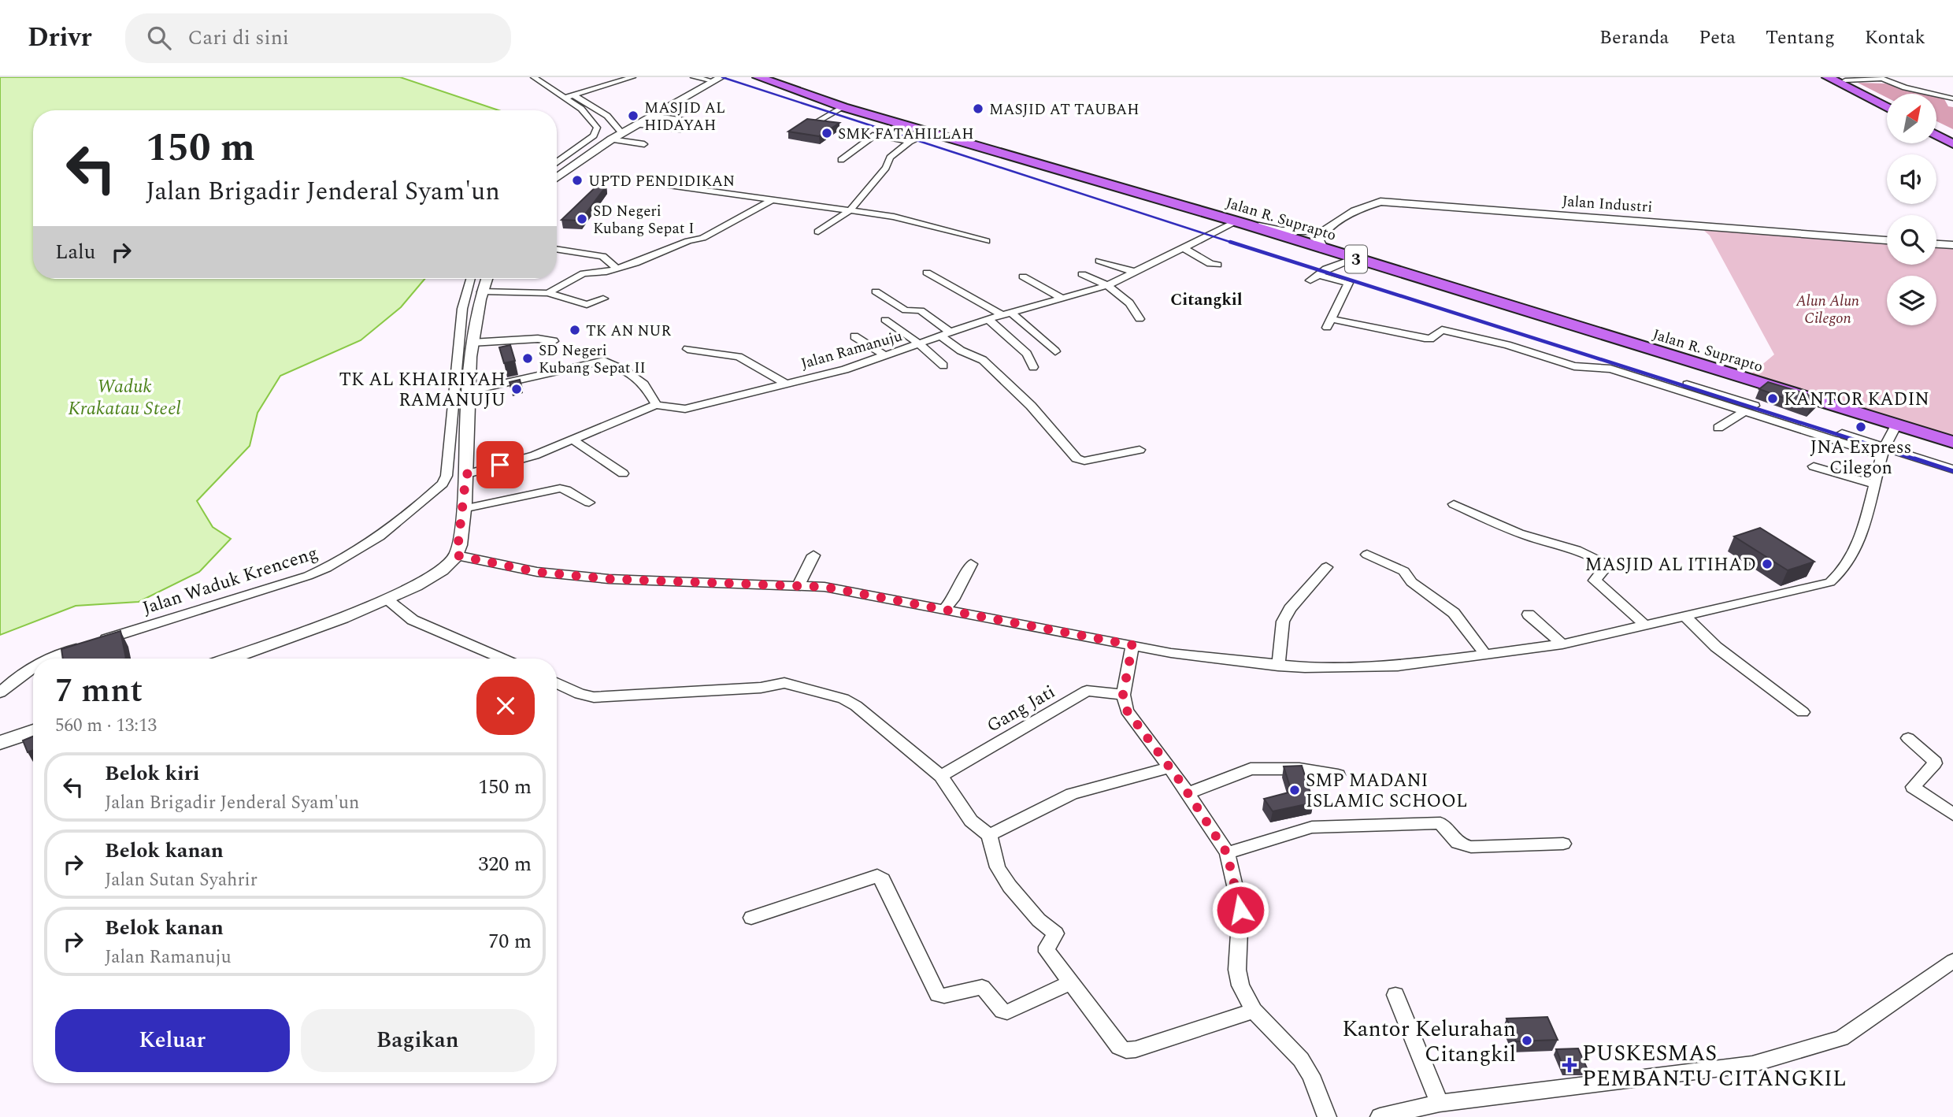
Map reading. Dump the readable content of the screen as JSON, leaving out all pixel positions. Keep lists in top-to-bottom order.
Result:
{
  "streets": {
    "highway": ["Jalan R. Suprapto", "3"],
    "street": [
      "Jalan Industri",
      "Jalan Ramanuju",
      "Jalan Waduk Krenceng",
      "Gang Jati"
    ]
  },
  "crossings": [
    ["Jalan R. Suprapto", "Jalan Ramanuju"]
  ],
  "districts": ["Citangkil"],
  "water": ["Waduk Krakatau Steel"],
  "parks": ["Alun Alun Cilegon"],
  "places": {
    "other": [
      "MASJID AT TAUBAH",
      "MASJID AL HIDAYAH",
      "SMK FATAHILLAH",
      "UPTD PENDIDIKAN",
      "SD Negeri Kubang Sepat I",
      "TK AN NUR",
      "SD Negeri Kubang Sepat II",
      "TK AL KHAIRIYAH RAMANUJU",
      "KANTOR KADIN",
      "JNA Express Cilegon",
      "MASJID AL ITIHAD",
      "SMP MADANI ISLAMIC SCHOOL",
      "Kantor Kelurahan Citangkil"
    ],
    "health": ["PUSKESMAS PEMBANTU CITANGKIL"]
  },
  "north": "top right",
  "page": {
    "header": "Drivr",
    "search": "Cari di sini",
    "nav": [
      "Beranda",
      "Peta",
      "Tentang",
      "Kontak"
    ],
    "turn": ["150 m", "Jalan Brigadir Jenderal Syam'un"],
    "then": "Lalu",
    "heading": ["7 mnt", "560 m · 13:13"],
    "list": [
      {
        "name": "Belok kiri",
        "note": "Jalan Brigadir Jenderal Syam'un",
        "value": "150 m"
      },
      {
        "name": "Belok kanan",
        "note": "Jalan Sutan Syahrir",
        "value": "320 m"
      },
      {
        "name": "Belok kanan",
        "note": "Jalan Ramanuju",
        "value": "70 m"
      }
    ],
    "buttons": ["Keluar", "Bagikan"]
  }
}
